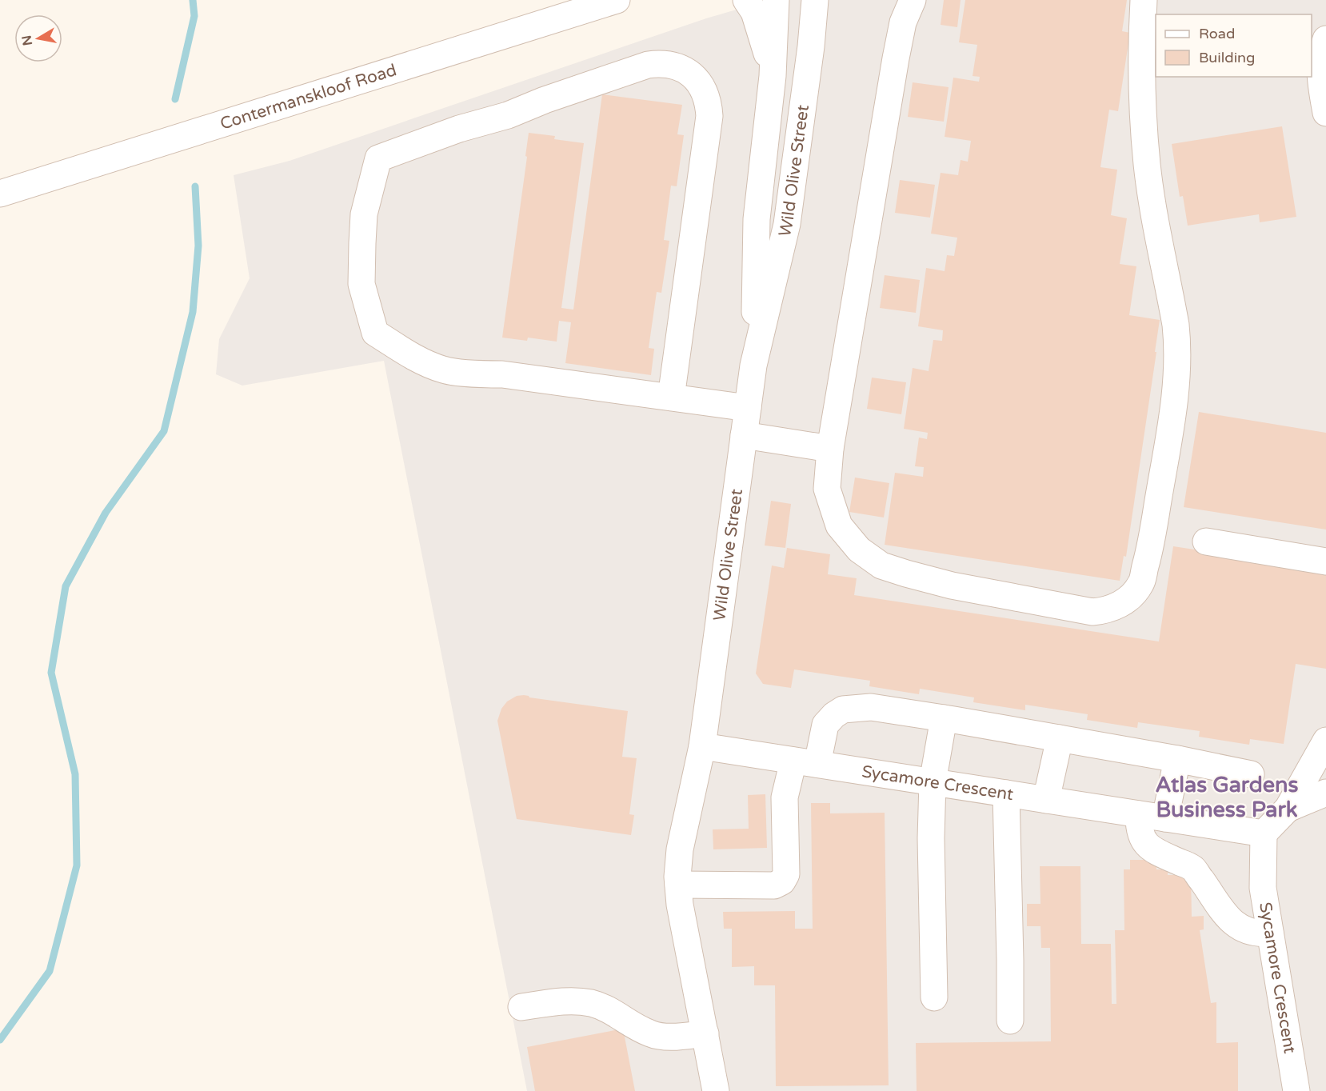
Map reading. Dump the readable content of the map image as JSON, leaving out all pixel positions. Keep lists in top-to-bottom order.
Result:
{
  "streets": {
    "street": ["Contermanskloof Road", "Wild Olive Street", "Sycamore Crescent"]
  },
  "crossings": [
    ["Wild Olive Street", "Sycamore Crescent"]
  ],
  "districts": ["Atlas Gardens Business Park"],
  "legend": ["Road", "Building"],
  "north": "left"
}
